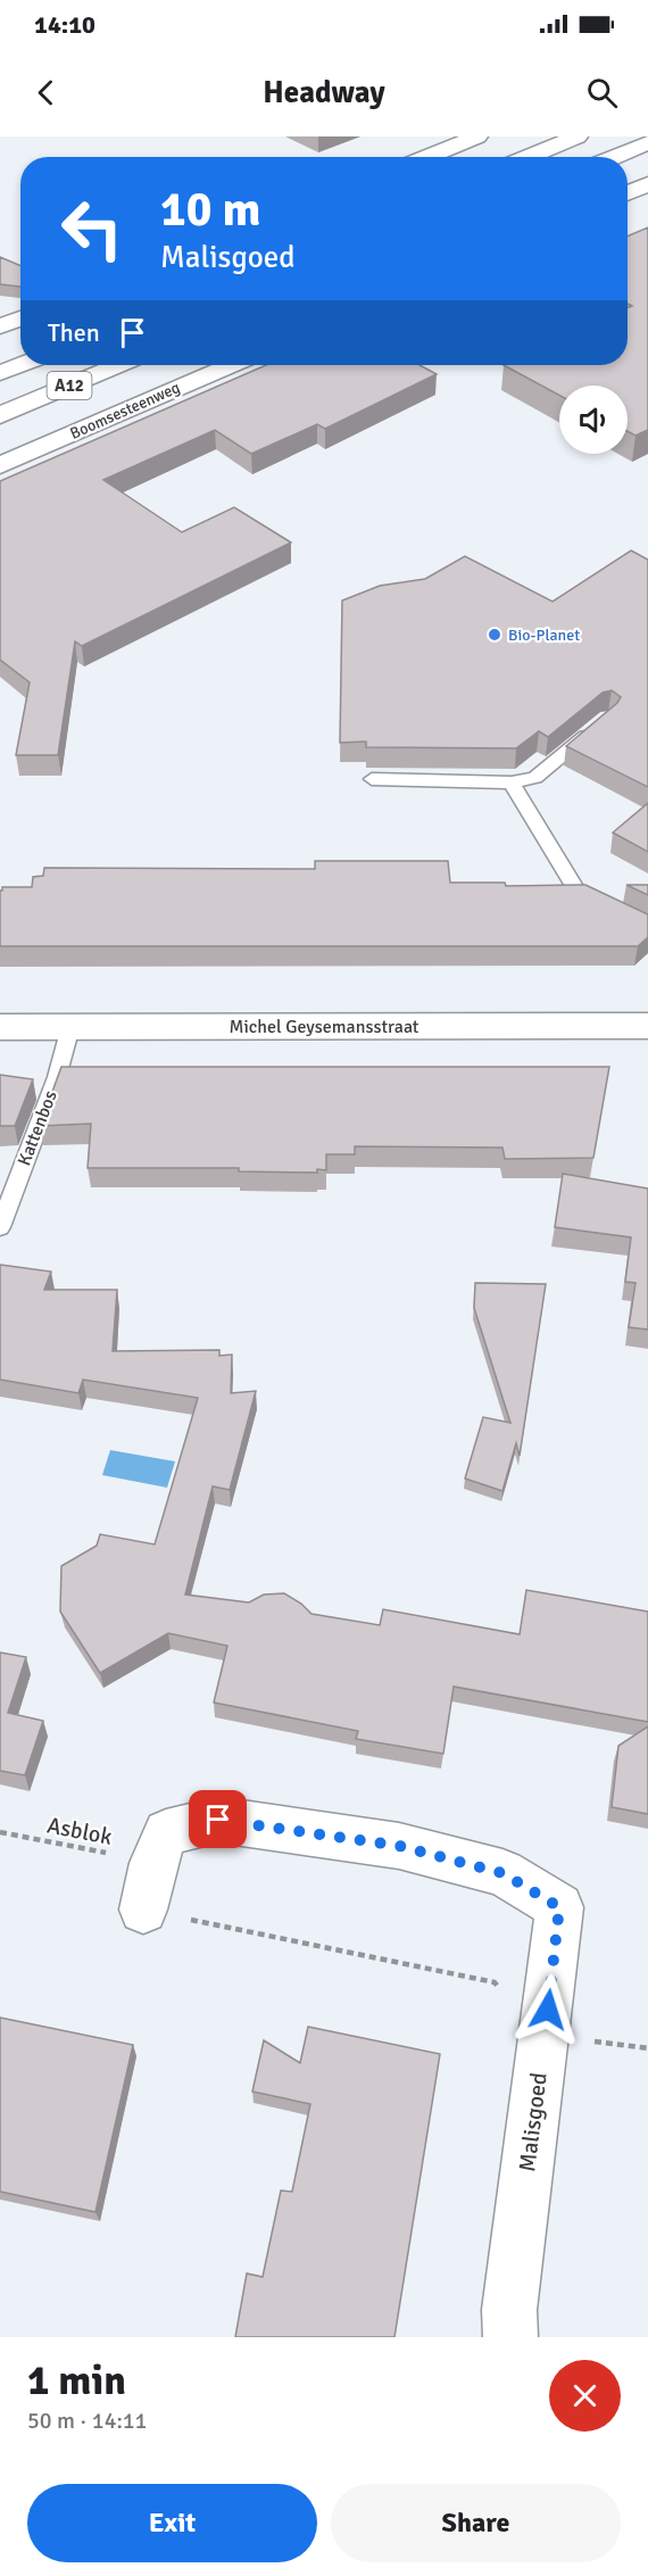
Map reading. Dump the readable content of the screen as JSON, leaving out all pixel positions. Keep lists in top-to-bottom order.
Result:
{
  "streets": {
    "main road": [
      "A12",
      "Boomsesteenweg",
      "Michel Geysemansstraat",
      "Malisgoed"
    ],
    "lane": ["Kattenbos"],
    "path": ["Asblok"]
  },
  "crossings": [
    ["Michel Geysemansstraat", "Kattenbos"],
    ["Asblok", "Malisgoed"]
  ],
  "places": ["Bio-Planet"],
  "page": {
    "status": "14:10",
    "header": "Headway",
    "turn": ["10 m", "Malisgoed"],
    "then": "Then",
    "heading": ["1 min", "50 m · 14:11"],
    "buttons": ["Exit", "Share"]
  }
}
